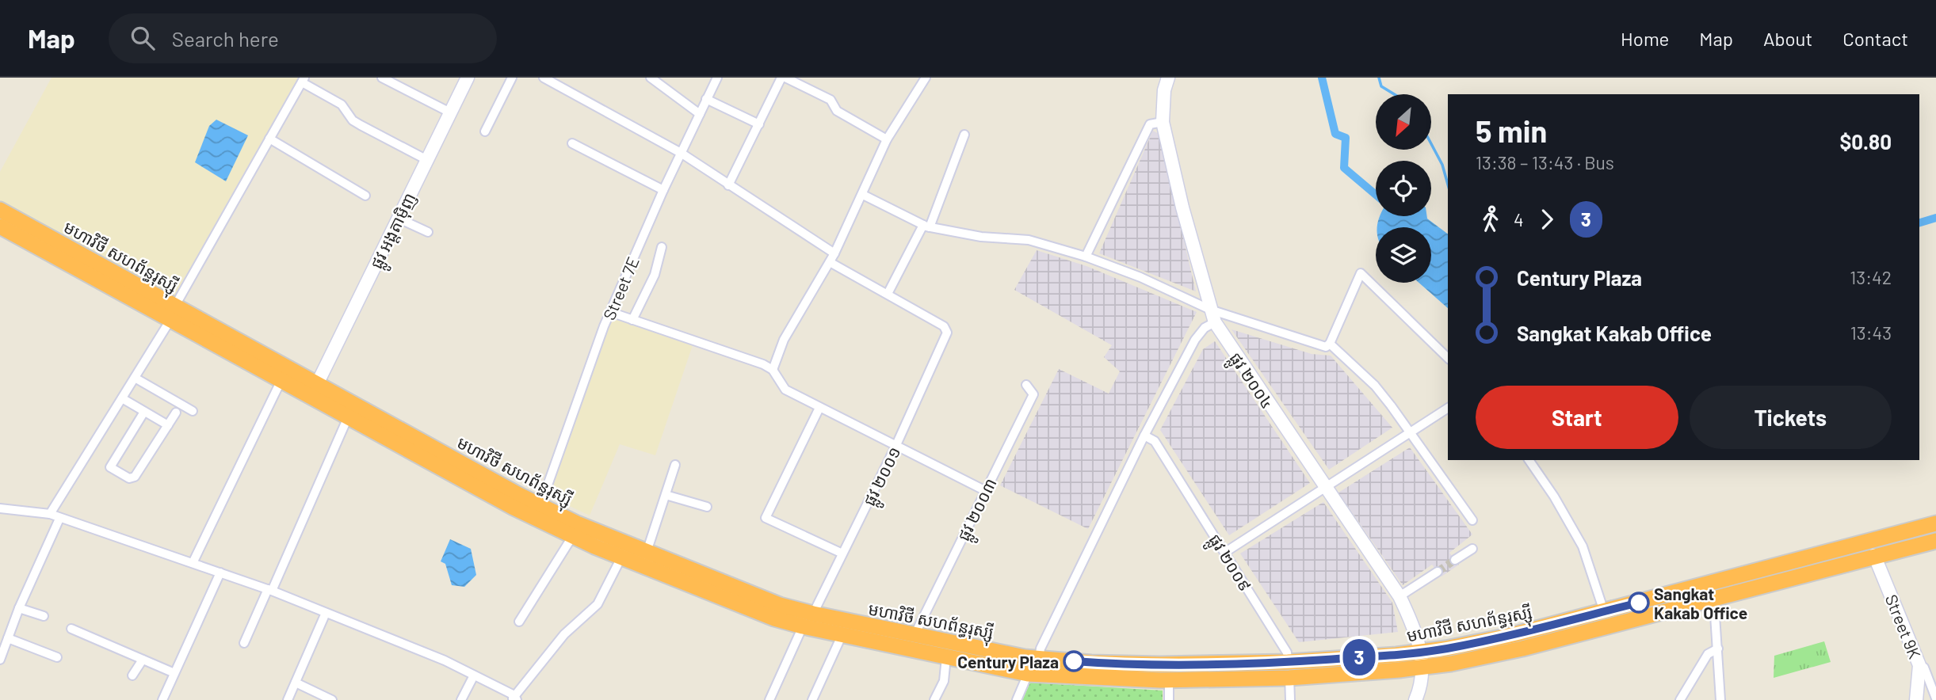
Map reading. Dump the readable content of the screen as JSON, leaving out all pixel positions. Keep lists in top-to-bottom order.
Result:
{
  "streets": {
    "highway": ["មហាវិថី សហព័ន្ធរុស្ស៊ី"],
    "main road": ["ផ្លូវ អង្តតាម៉ិញ", "ផ្លូវ ២០០៤", "Street 9K"],
    "street": [
      "Street 7E",
      "ផ្លូវ ២០០១",
      "ផ្លូវ ២០០៣",
      "ផ្លូវ ២០០៩"
    ]
  },
  "crossings": [
    ["ផ្លូវ អង្តតាម៉ិញ", "មហាវិថី សហព័ន្ធរុស្ស៊ី"],
    ["មហាវិថី សហព័ន្ធរុស្ស៊ី", "Street 7E"],
    ["មហាវិថី សហព័ន្ធរុស្ស៊ី", "ផ្លូវ ២០០៤"],
    ["មហាវិថី សហព័ន្ធរុស្ស៊ី", "ផ្លូវ ២០០១"],
    ["មហាវិថី សហព័ន្ធរុស្ស៊ី", "ផ្លូវ ២០០៣"],
    ["មហាវិថី សហព័ន្ធរុស្ស៊ី", "ផ្លូវ ២០០៩"],
    ["មហាវិថី សហព័ន្ធរុស្ស៊ី", "Street 9K"]
  ],
  "places": ["Sangkat Kakab Office", "Century Plaza"],
  "lines": ["bus line 3"],
  "north": "bottom left",
  "page": {
    "header": "Map",
    "search": "Search here",
    "nav": [
      "Home",
      "Map",
      "About",
      "Contact"
    ],
    "on_map": "3",
    "heading": ["5 min", "13:38 – 13:43 · Bus", "$0.80"],
    "legs": ["4", "3"],
    "list": [
      {
        "name": "Century Plaza",
        "value": "13:42"
      },
      {
        "name": "Sangkat Kakab Office",
        "value": "13:43"
      }
    ],
    "buttons": ["Start", "Tickets"]
  }
}
